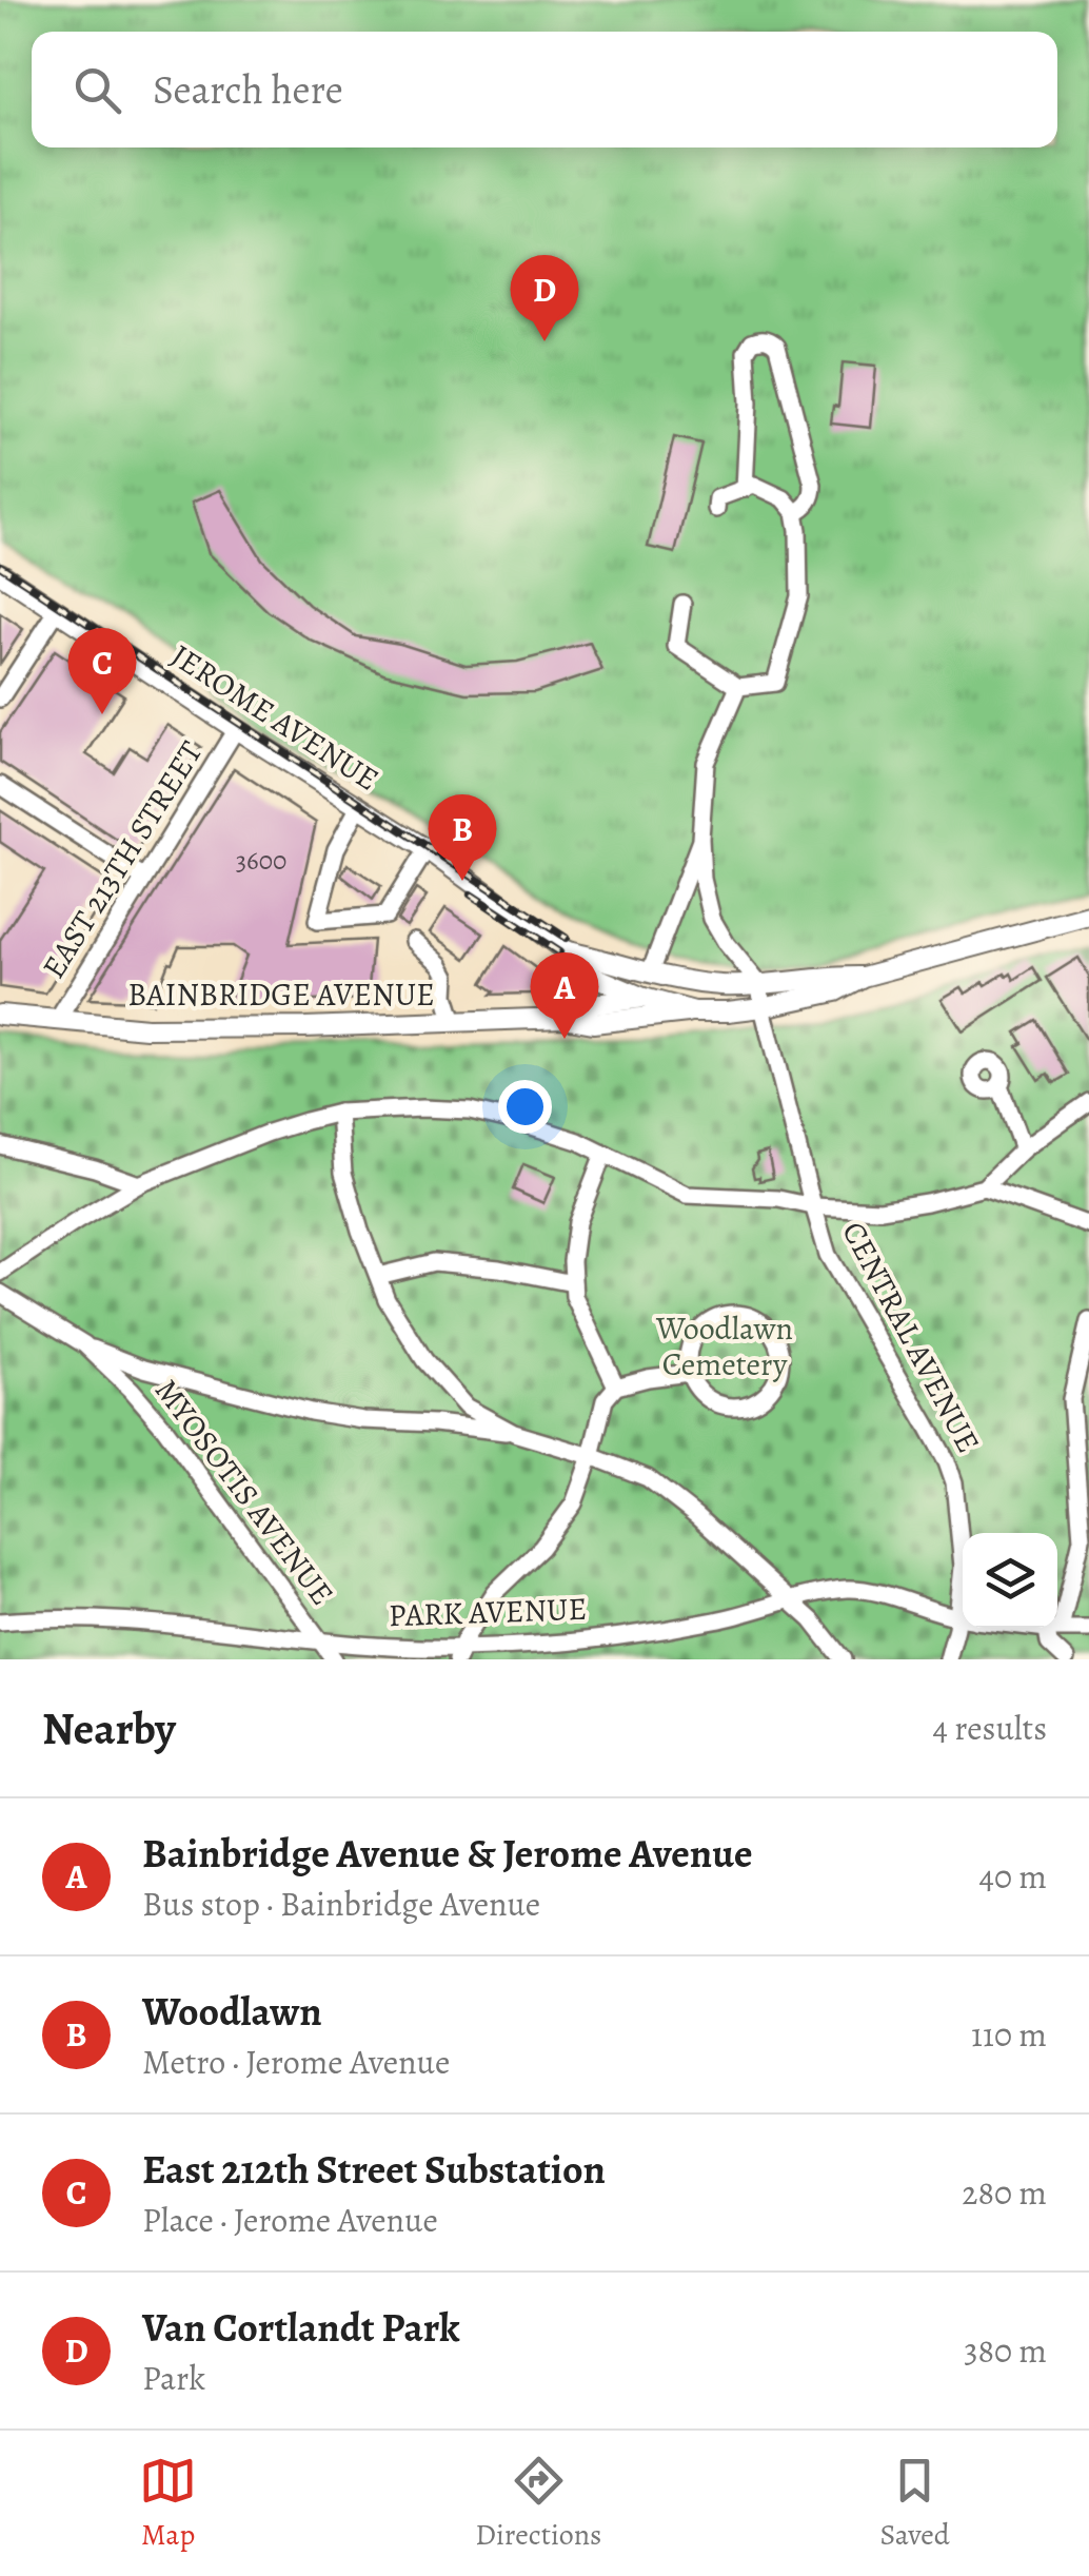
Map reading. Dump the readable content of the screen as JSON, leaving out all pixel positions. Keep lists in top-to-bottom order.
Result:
{
  "streets": {
    "main road": ["JEROME AVENUE", "BAINBRIDGE AVENUE"],
    "street": [
      "EAST 213TH STREET",
      "CENTRAL AVENUE",
      "MYOSOTIS AVENUE",
      "PARK AVENUE"
    ]
  },
  "crossings": [
    ["JEROME AVENUE", "EAST 213TH STREET"],
    ["JEROME AVENUE", "BAINBRIDGE AVENUE"],
    ["JEROME AVENUE", "CENTRAL AVENUE"],
    ["EAST 213TH STREET", "BAINBRIDGE AVENUE"],
    ["MYOSOTIS AVENUE", "PARK AVENUE"]
  ],
  "parks": ["Woodlawn Cemetery"],
  "house_numbers": ["3600"],
  "page": {
    "search": "Search here",
    "pins": [
      "D",
      "C",
      "B",
      "A"
    ],
    "heading": ["Nearby", "4 results"],
    "list": [
      {
        "mark": "A",
        "name": "Bainbridge Avenue & Jerome Avenue",
        "note": "Bus stop · Bainbridge Avenue",
        "value": "40 m"
      },
      {
        "mark": "B",
        "name": "Woodlawn",
        "note": "Metro · Jerome Avenue",
        "value": "110 m"
      },
      {
        "mark": "C",
        "name": "East 212th Street Substation",
        "note": "Place · Jerome Avenue",
        "value": "280 m"
      },
      {
        "mark": "D",
        "name": "Van Cortlandt Park",
        "note": "Park",
        "value": "380 m"
      }
    ],
    "nav": ["Map", "Directions", "Saved"]
  }
}
